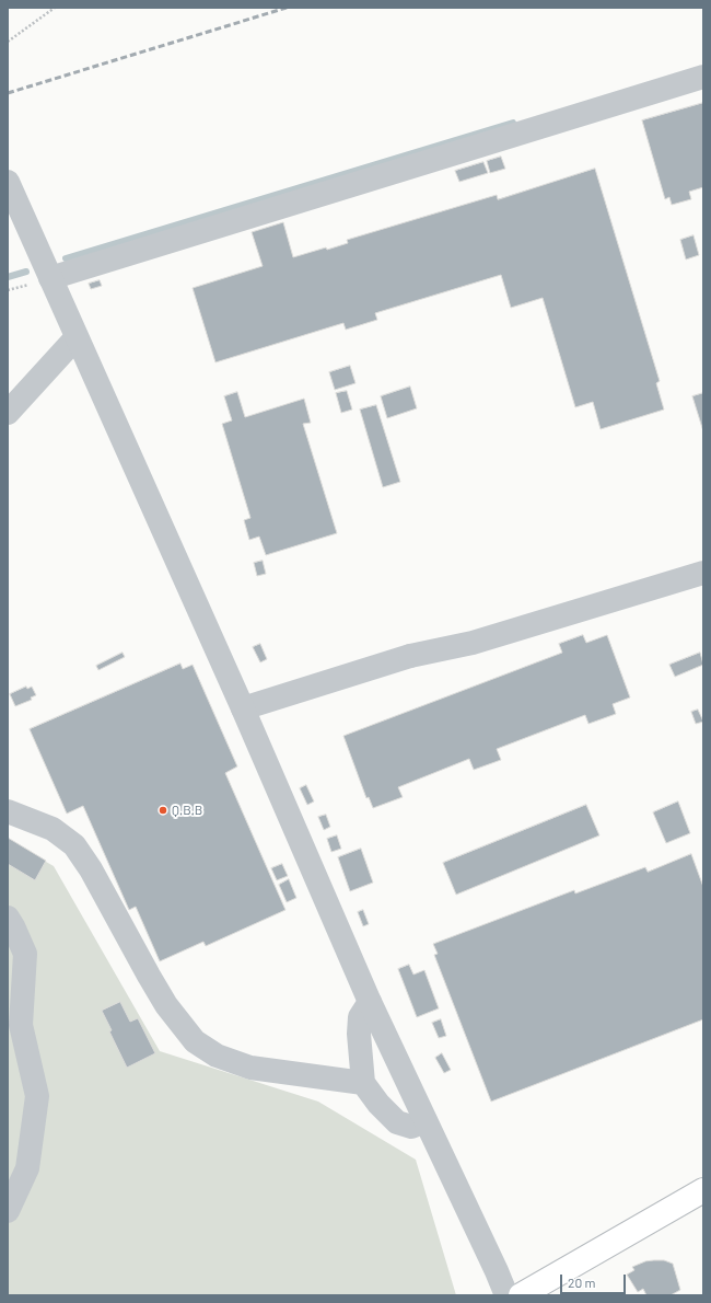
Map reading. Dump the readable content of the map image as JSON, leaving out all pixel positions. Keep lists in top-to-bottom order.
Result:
{
  "places": ["Q.B.B"],
  "scale_bar": "20 m"
}
